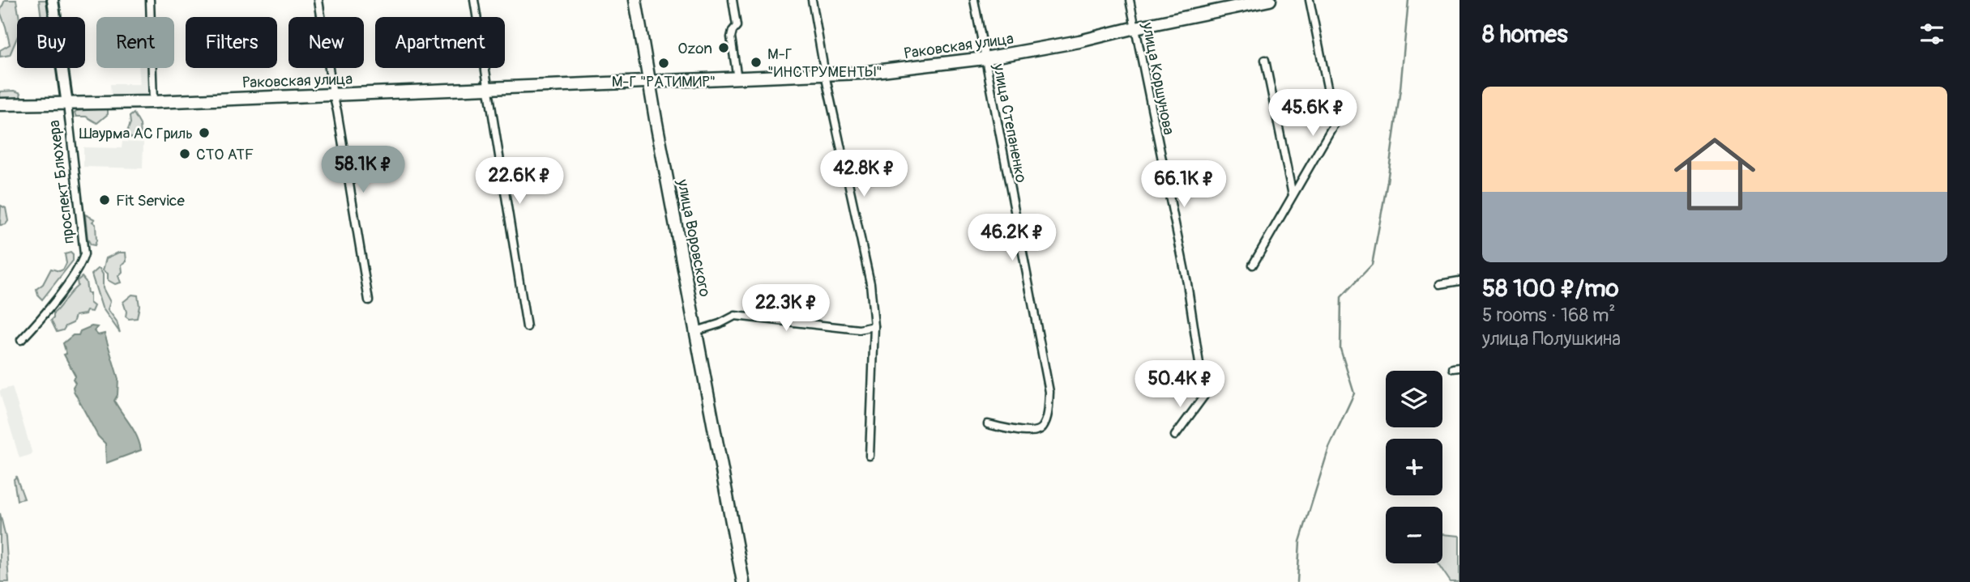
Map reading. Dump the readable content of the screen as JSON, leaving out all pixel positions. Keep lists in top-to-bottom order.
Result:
{
  "streets": {
    "main road": ["Раковская улица", "проспект Блюхера", "улица Воровского"],
    "street": ["улица Коршунова", "улица Степаненко"]
  },
  "crossings": [
    ["Раковская улица", "улица Коршунова"],
    ["Раковская улица", "улица Степаненко"],
    ["Раковская улица", "проспект Блюхера"],
    ["Раковская улица", "улица Воровского"]
  ],
  "places": [
    "Ozon",
    "М-Г \"ИНСТРУМЕНТЫ\"",
    "М-Г \"РАТИМИР\"",
    "Шаурма АС Гриль",
    "СТО ATF",
    "Fit Service"
  ],
  "page": {
    "heading": "8 homes",
    "chip": [
      "Buy",
      "Rent",
      "Filters",
      "New",
      "Apartment"
    ],
    "list": [
      {
        "name": "58 100 ₽/mo",
        "note": "5 rooms · 168 m² · улица Полушкина"
      }
    ],
    "price": [
      "45.6K ₽",
      "58.1K ₽",
      "42.8K ₽",
      "22.6K ₽",
      "66.1K ₽",
      "46.2K ₽",
      "22.3K ₽",
      "50.4K ₽"
    ],
    "map_buttons": ["+", "−"]
  }
}
